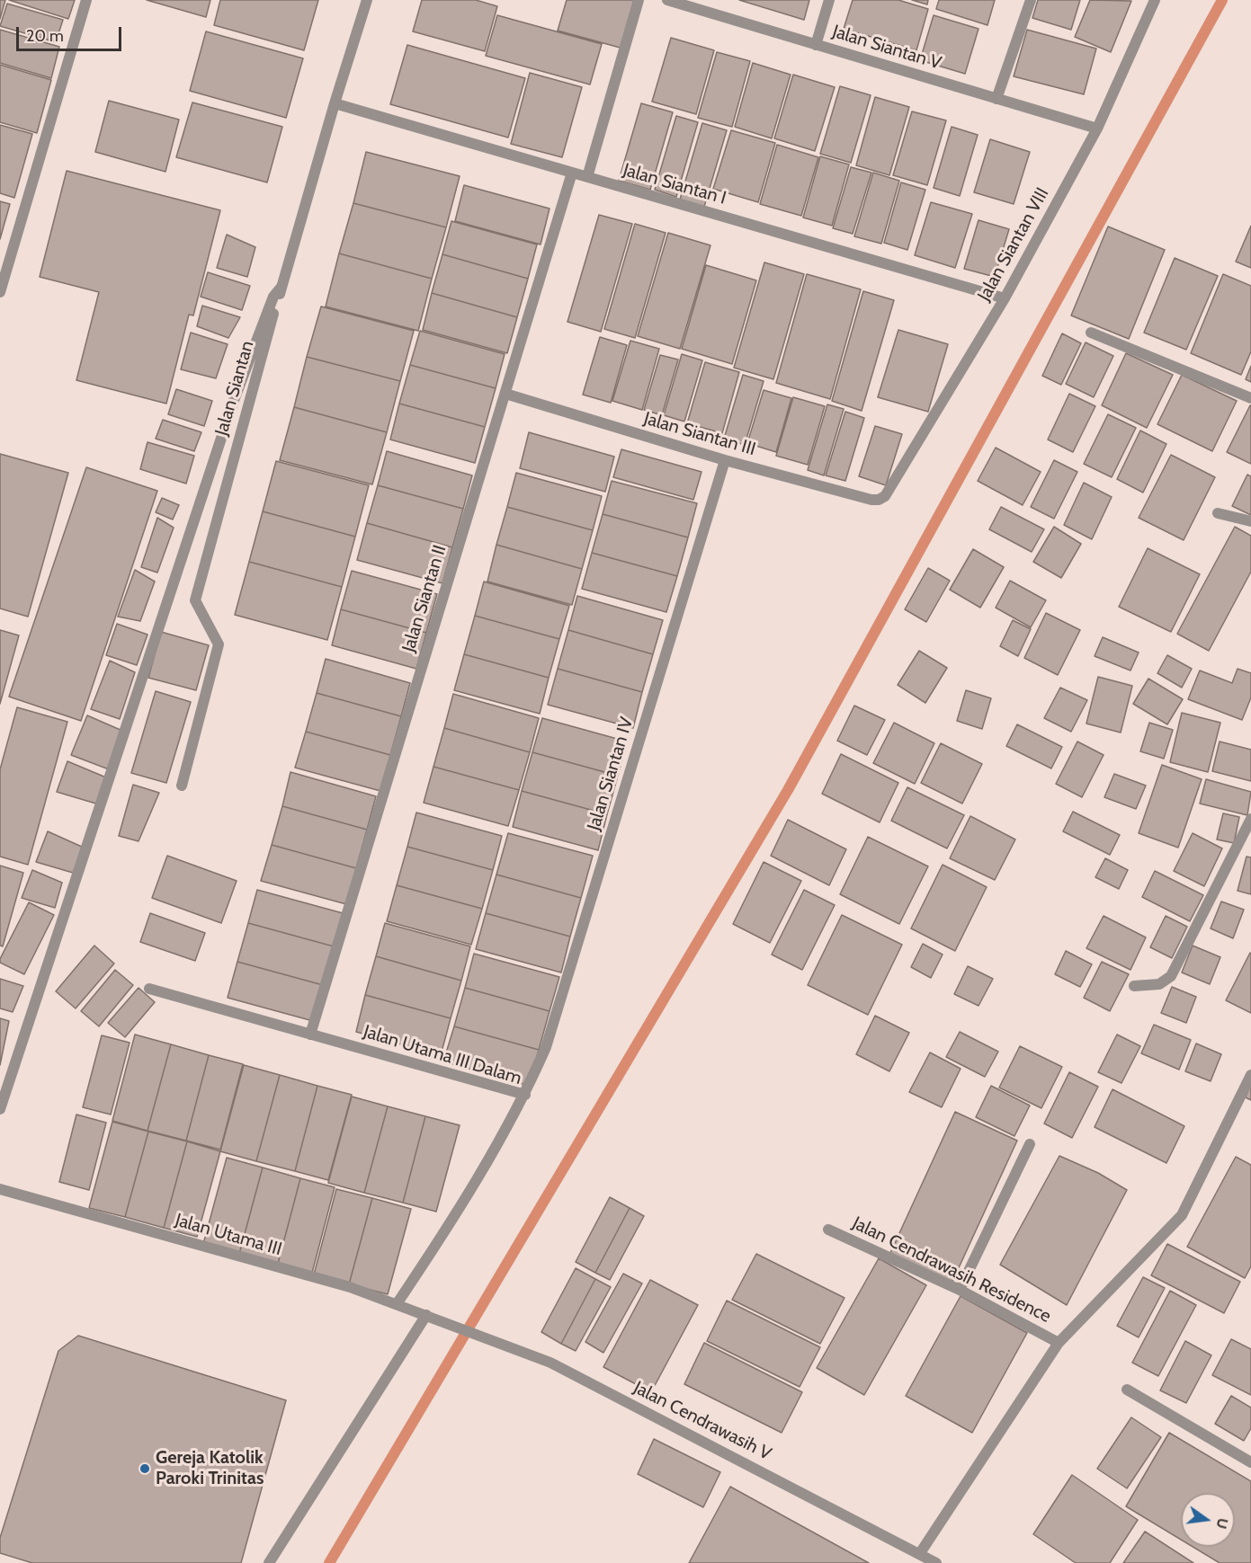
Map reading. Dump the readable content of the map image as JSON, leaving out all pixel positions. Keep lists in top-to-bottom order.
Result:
{
  "streets": {
    "street": [
      "Jalan Siantan V",
      "Jalan Siantan I",
      "Jalan Siantan VIII",
      "Jalan Siantan",
      "Jalan Siantan III",
      "Jalan Siantan II",
      "Jalan Siantan IV",
      "Jalan Utama III Dalam",
      "Jalan Utama III",
      "Jalan Cendrawasih Residence",
      "Jalan Cendrawasih V"
    ]
  },
  "crossings": [
    ["Jalan Siantan V", "Jalan Siantan VIII"],
    ["Jalan Siantan I", "Jalan Siantan VIII"],
    ["Jalan Siantan I", "Jalan Siantan"],
    ["Jalan Siantan I", "Jalan Siantan II"],
    ["Jalan Siantan VIII", "Jalan Siantan III"],
    ["Jalan Siantan III", "Jalan Siantan II"],
    ["Jalan Siantan III", "Jalan Siantan IV"],
    ["Jalan Siantan II", "Jalan Utama III Dalam"],
    ["Jalan Siantan IV", "Jalan Utama III Dalam"],
    ["Jalan Utama III Dalam", "Jalan Utama III"],
    ["Jalan Utama III", "Jalan Cendrawasih V"],
    ["Jalan Cendrawasih Residence", "Jalan Cendrawasih V"]
  ],
  "places": ["Gereja Katolik Paroki Trinitas"],
  "scale_bar": "20 m",
  "north": "right"
}
